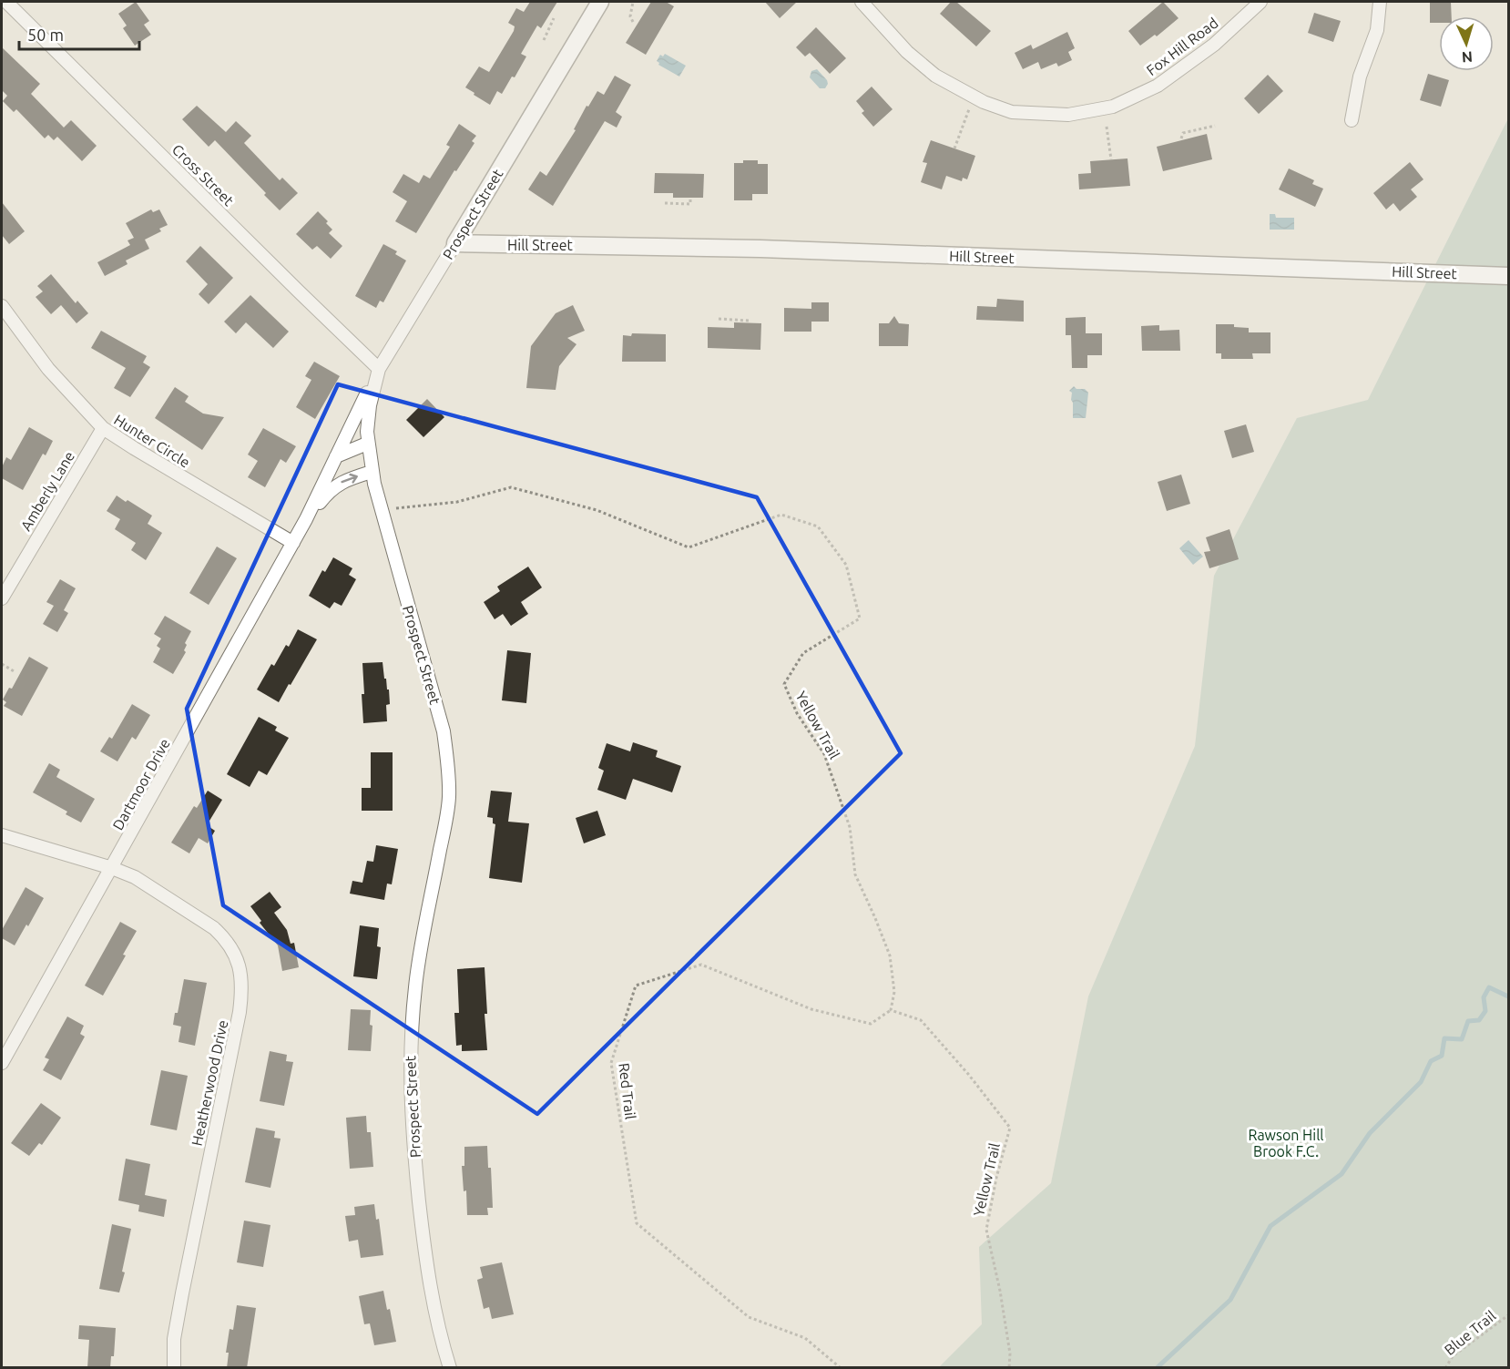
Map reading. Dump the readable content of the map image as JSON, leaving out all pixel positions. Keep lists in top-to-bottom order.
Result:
{
  "streets": {
    "street": [
      "Fox Hill Road",
      "Cross Street",
      "Prospect Street",
      "Hill Street",
      "Hunter Circle",
      "Amberly Lane",
      "Dartmoor Drive",
      "Heatherwood Drive"
    ],
    "path": ["Yellow Trail", "Red Trail", "Blue Trail"]
  },
  "crossings": [
    ["Cross Street", "Prospect Street"],
    ["Cross Street", "Dartmoor Drive"],
    ["Prospect Street", "Hill Street"],
    ["Prospect Street", "Yellow Trail"],
    ["Prospect Street", "Dartmoor Drive"],
    ["Hunter Circle", "Amberly Lane"],
    ["Hunter Circle", "Dartmoor Drive"],
    ["Yellow Trail", "Red Trail"],
    ["Dartmoor Drive", "Heatherwood Drive"]
  ],
  "parks": ["Rawson Hill Brook F.C."],
  "scale_bar": "50 m",
  "north": "bottom"
}
